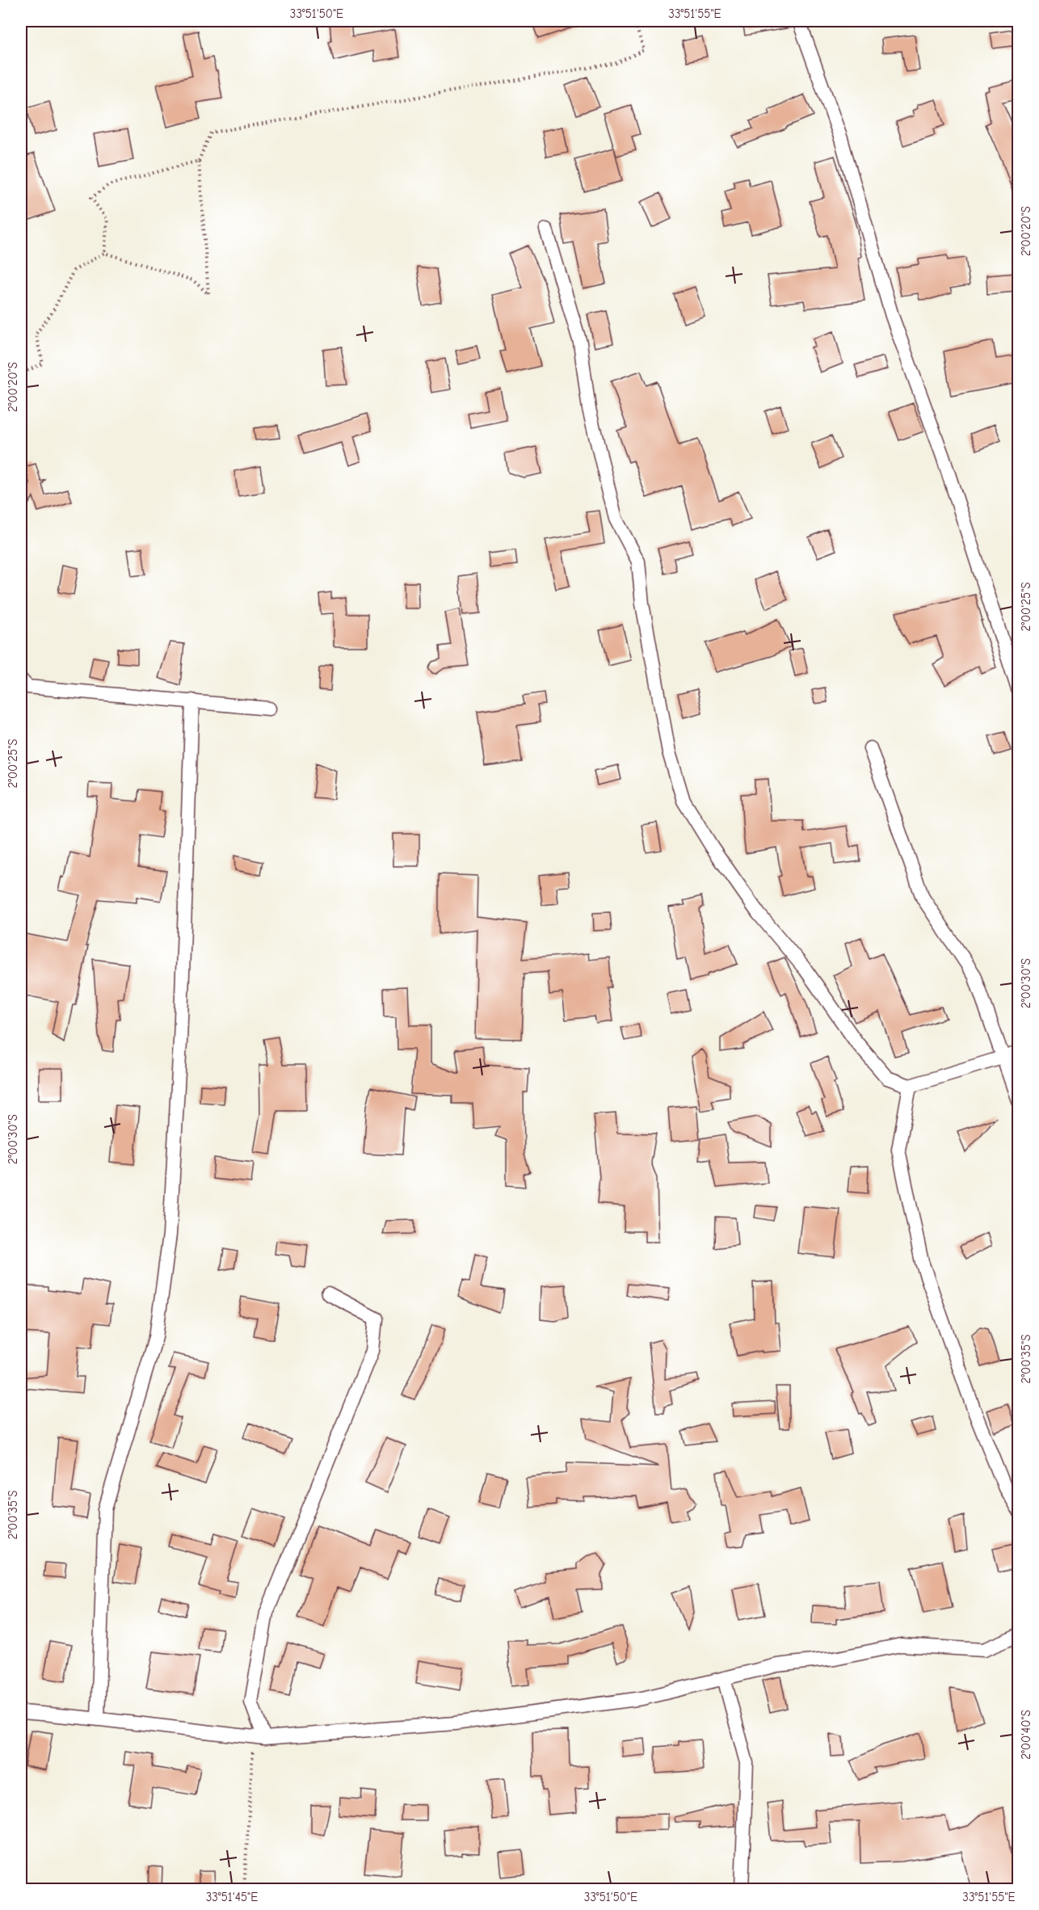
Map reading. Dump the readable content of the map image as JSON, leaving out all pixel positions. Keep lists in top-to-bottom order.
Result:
{
  "coordinates": [
    "33°51'50\"E",
    "33°51'55\"E",
    "2°00'20\"S",
    "2°00'25\"S",
    "2°00'30\"S",
    "2°00'35\"S",
    "2°00'40\"S",
    "33°51'45\"E"
  ]
}
